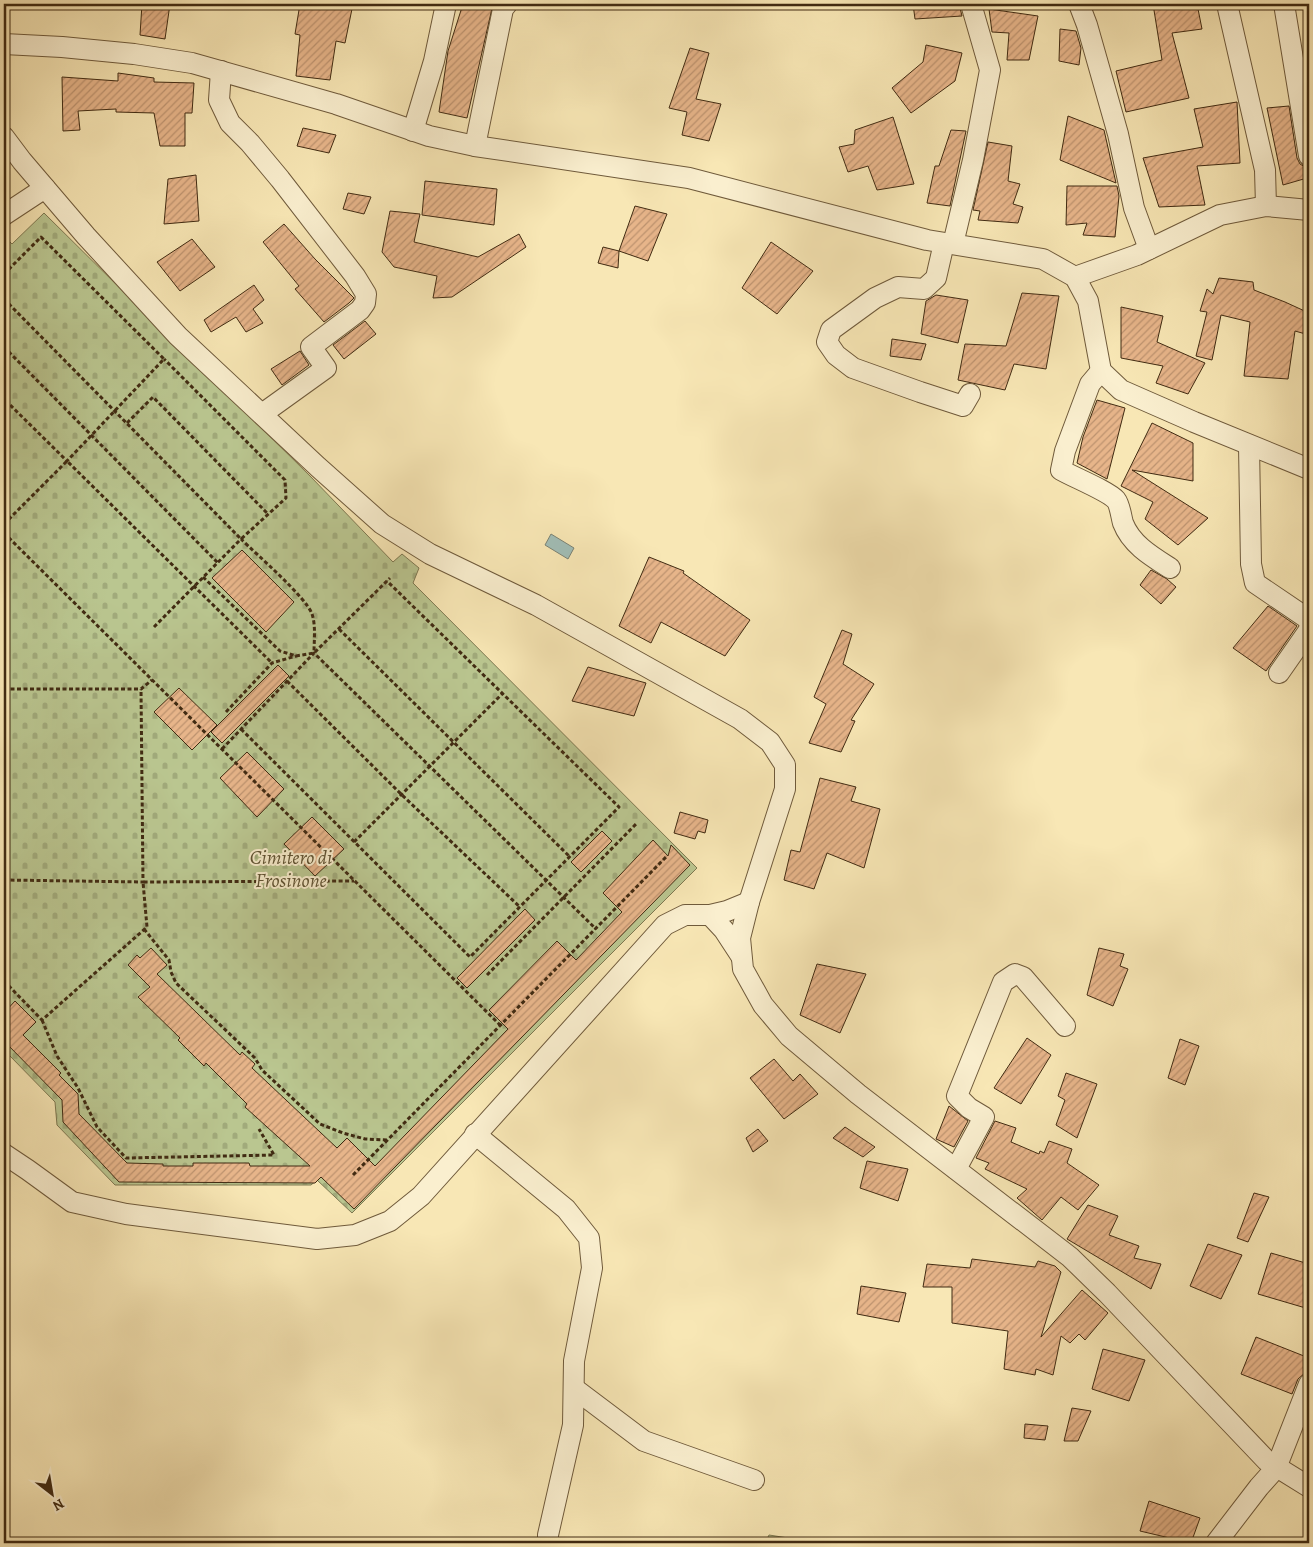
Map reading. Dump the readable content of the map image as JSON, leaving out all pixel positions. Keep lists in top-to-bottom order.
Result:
{
  "parks": ["Cimitero di Frosinone"],
  "north": "bottom right"
}
